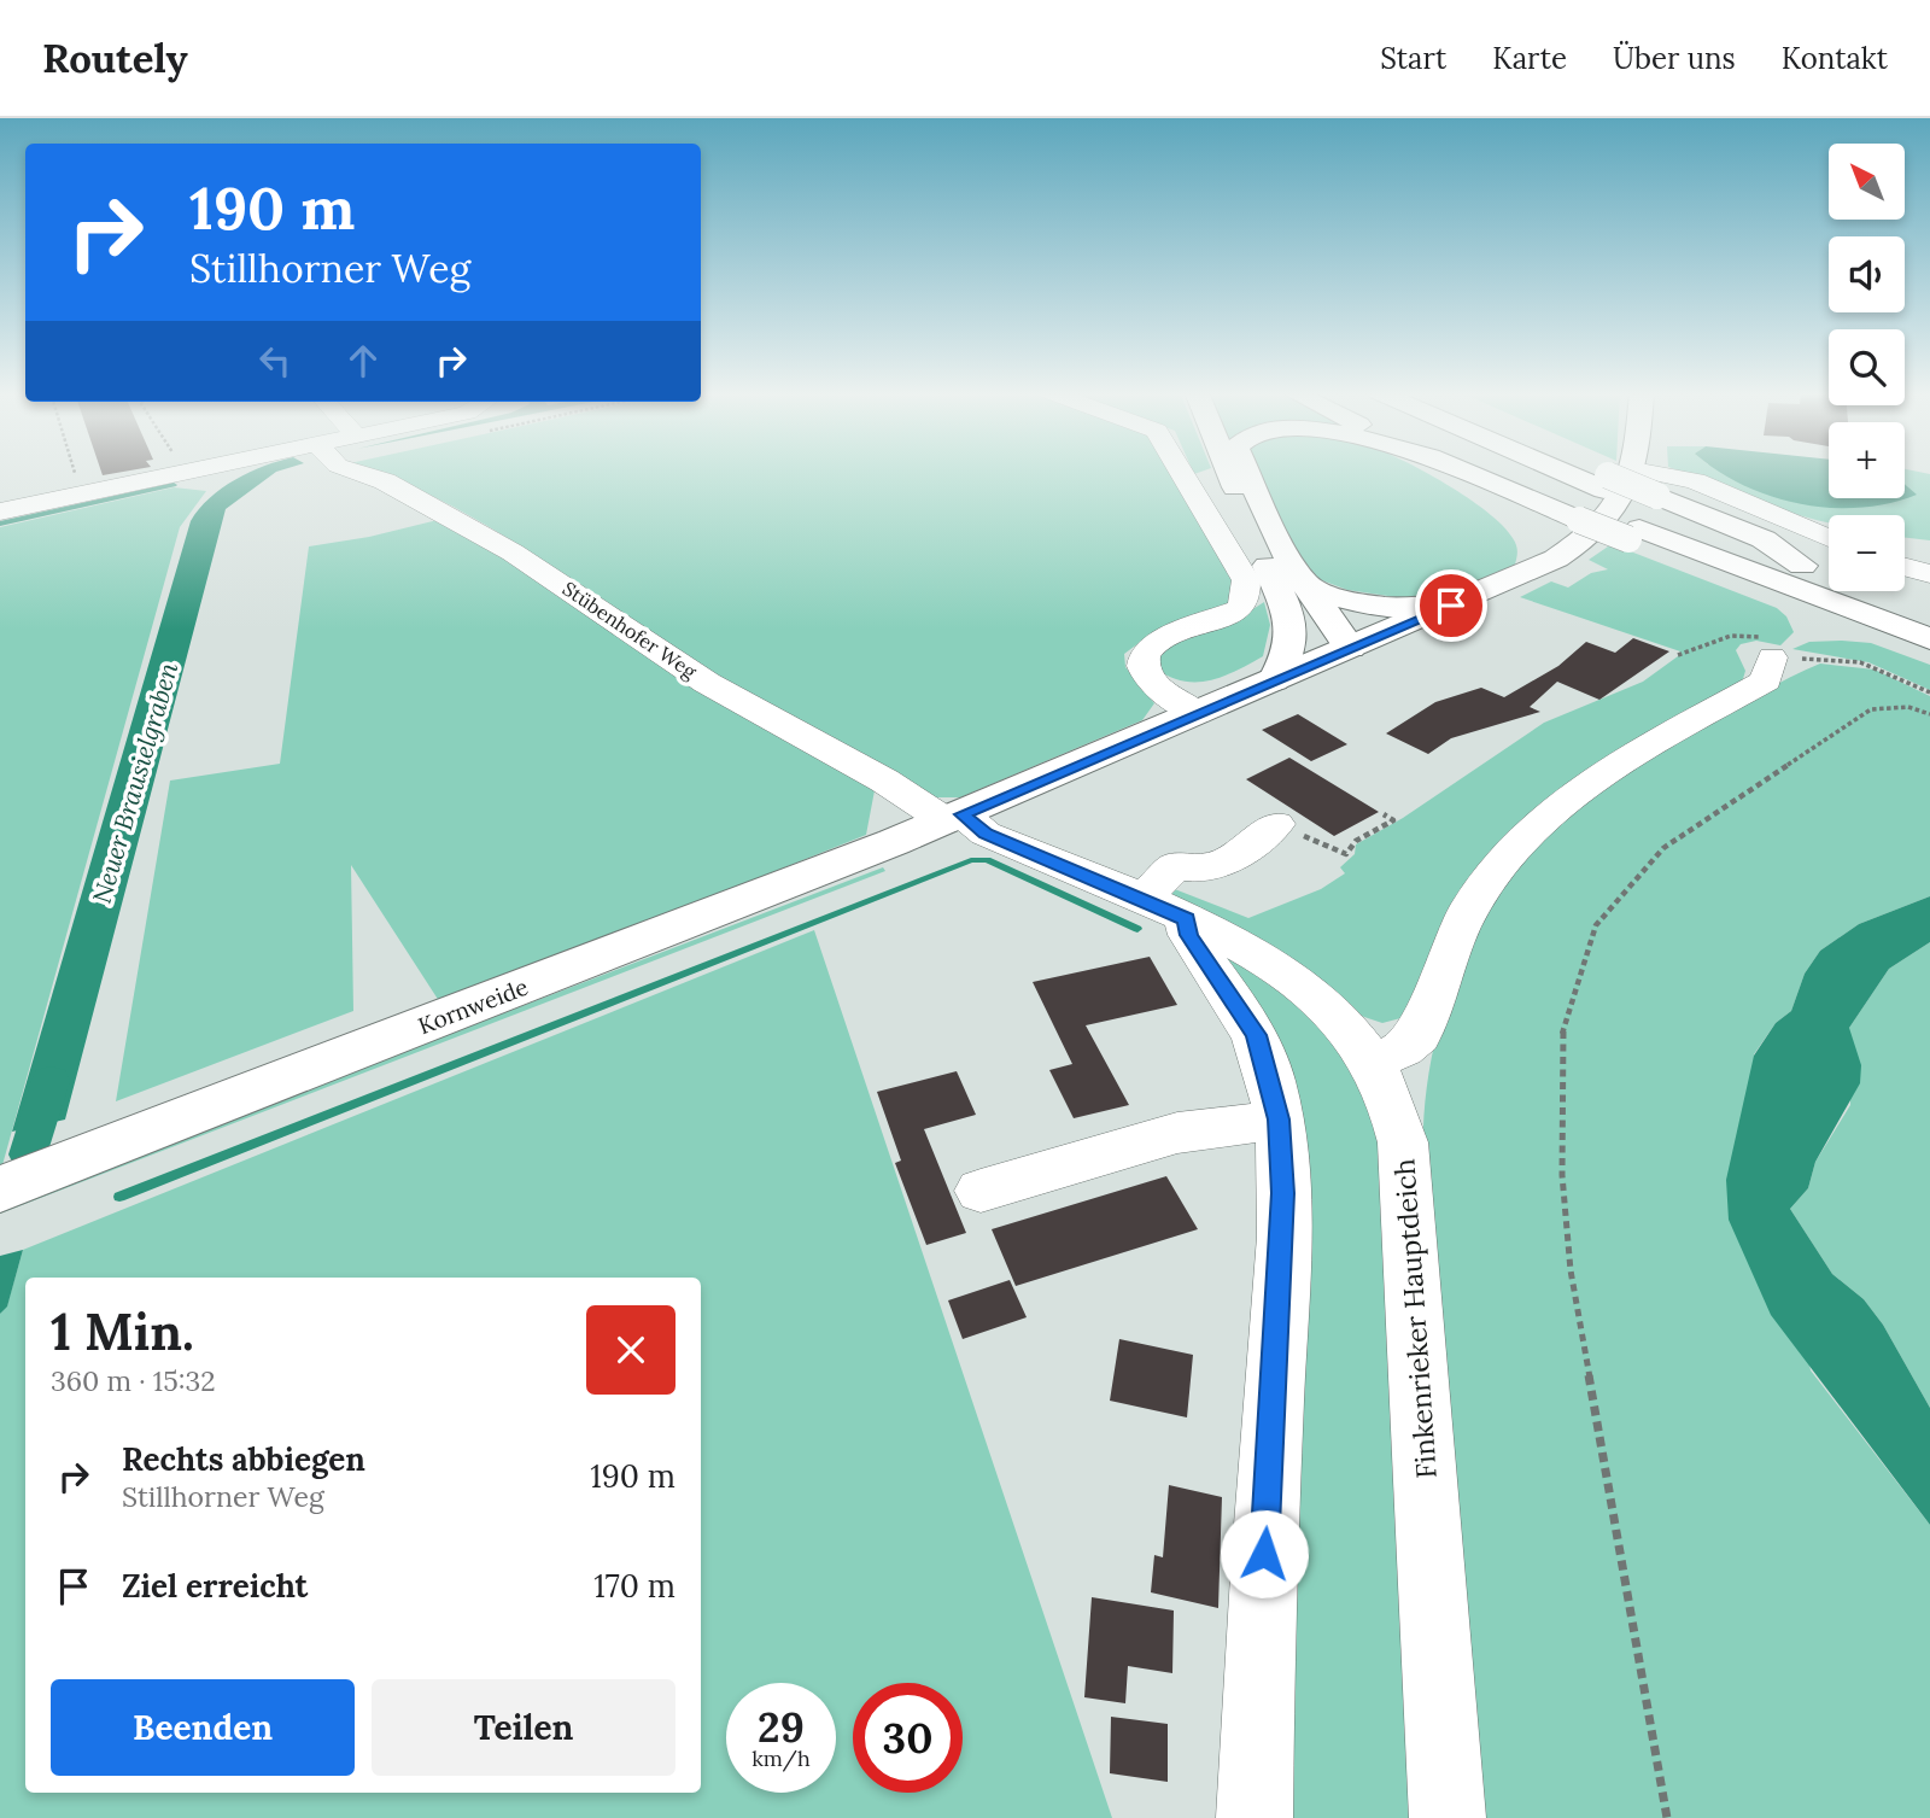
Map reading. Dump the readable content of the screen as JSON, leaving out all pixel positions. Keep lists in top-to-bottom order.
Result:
{
  "streets": {
    "main road": ["Kornweide"],
    "street": ["Stübenhofer Weg", "Finkenrieker Hauptdeich"]
  },
  "crossings": [
    ["Stübenhofer Weg", "Kornweide"],
    ["Stübenhofer Weg", "Finkenrieker Hauptdeich"],
    ["Kornweide", "Finkenrieker Hauptdeich"]
  ],
  "water": ["Neuer Brausielgraben"],
  "north": "top left",
  "page": {
    "header": "Routely",
    "nav": [
      "Start",
      "Karte",
      "Über uns",
      "Kontakt"
    ],
    "map_buttons": ["+", "−"],
    "turn": ["190 m", "Stillhorner Weg"],
    "heading": ["1 Min.", "360 m · 15:32"],
    "list": [
      {
        "name": "Rechts abbiegen",
        "note": "Stillhorner Weg",
        "value": "190 m"
      },
      {
        "name": "Ziel erreicht",
        "value": "170 m"
      }
    ],
    "buttons": ["Beenden", "Teilen"],
    "speed": "29 km/h",
    "limit": "30"
  }
}
